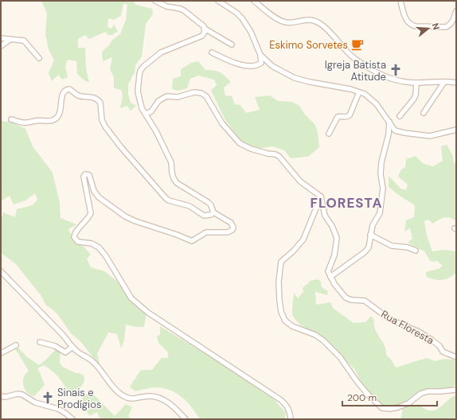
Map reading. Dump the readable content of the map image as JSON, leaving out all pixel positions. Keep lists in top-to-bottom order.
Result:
{
  "streets": {
    "street": ["Rua Floresta"]
  },
  "districts": ["FLORESTA"],
  "places": {
    "cafe": ["Eskimo Sorvetes"],
    "church": ["Igreja Batista Atitude", "Sinais e Prodígios"]
  },
  "scale_bar": "200 m",
  "north": "right"
}
